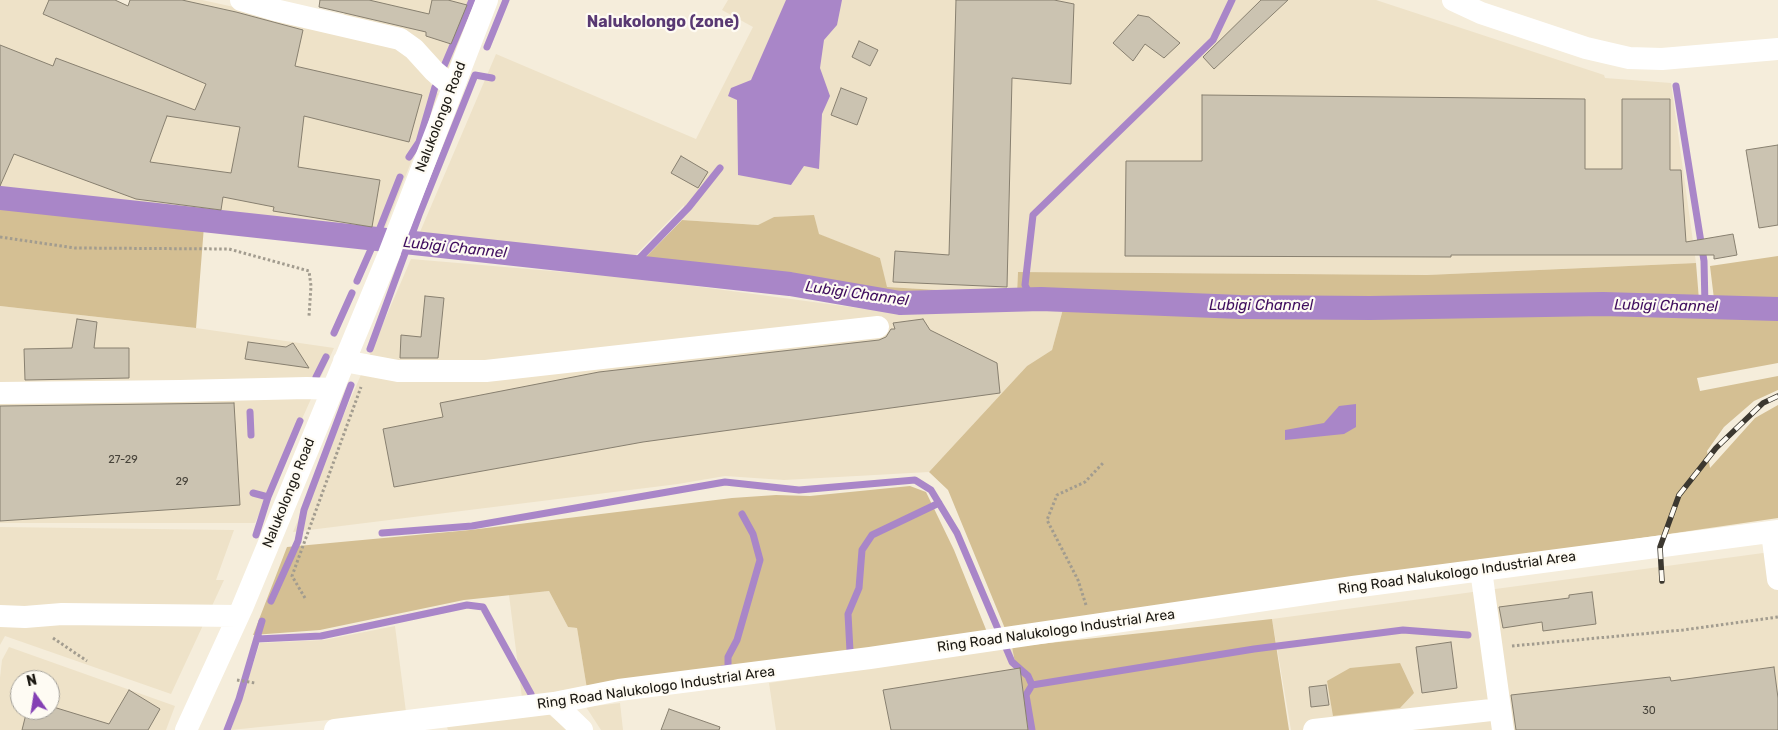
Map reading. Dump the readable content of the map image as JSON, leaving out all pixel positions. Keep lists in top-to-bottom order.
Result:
{
  "streets": {
    "street": ["Nalukolongo Road", "Ring Road Nalukologo Industrial Area"]
  },
  "districts": ["Nalukolongo (zone)"],
  "water": ["Lubigi Channel"],
  "house_numbers": ["27-29", "29", "30"],
  "north": "top"
}
